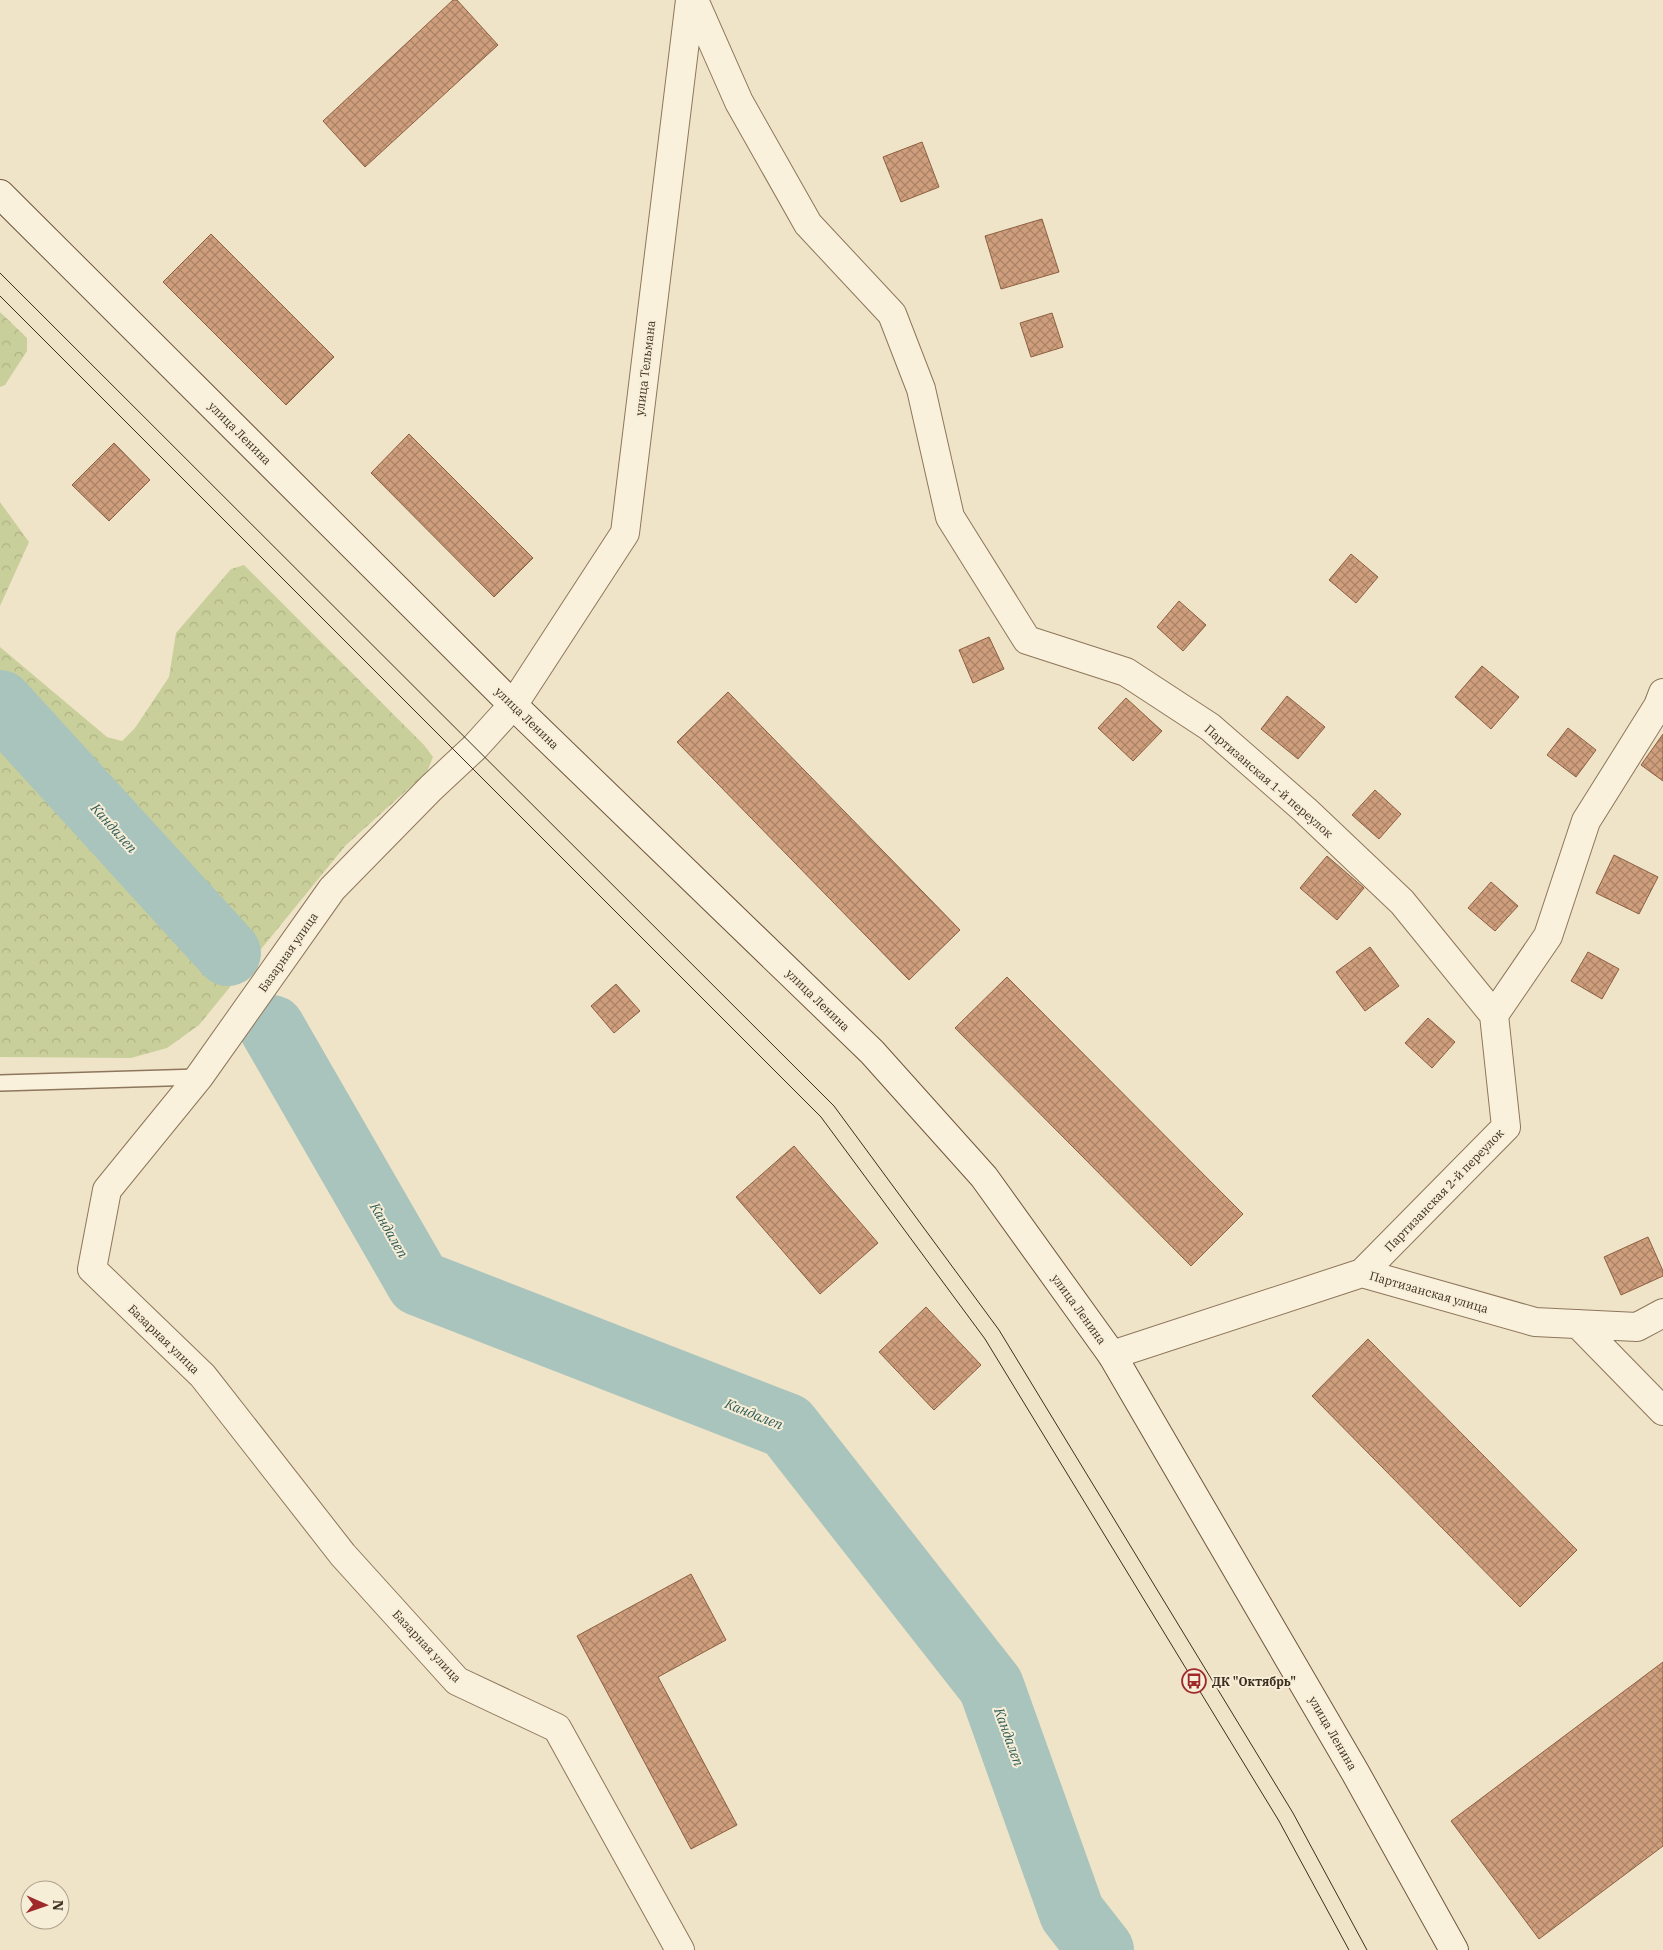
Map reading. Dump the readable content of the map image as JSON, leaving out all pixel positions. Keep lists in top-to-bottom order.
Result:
{
  "streets": {
    "street": [
      "улица Тельмана",
      "улица Ленина",
      "Партизанская 1-й переулок",
      "Базарная улица",
      "Партизанская 2-й переулок",
      "Партизанская улица"
    ]
  },
  "crossings": [
    ["улица Тельмана", "улица Ленина"],
    ["улица Тельмана", "Партизанская 1-й переулок"],
    ["улица Тельмана", "Базарная улица"],
    ["улица Ленина", "Базарная улица"],
    ["улица Ленина", "Партизанская улица"],
    ["Партизанская 1-й переулок", "Партизанская 2-й переулок"],
    ["Партизанская 2-й переулок", "Партизанская улица"]
  ],
  "water": ["Кандалеп"],
  "places": {
    "bus stop": ["ДК \"Октябрь\""]
  },
  "north": "right"
}
